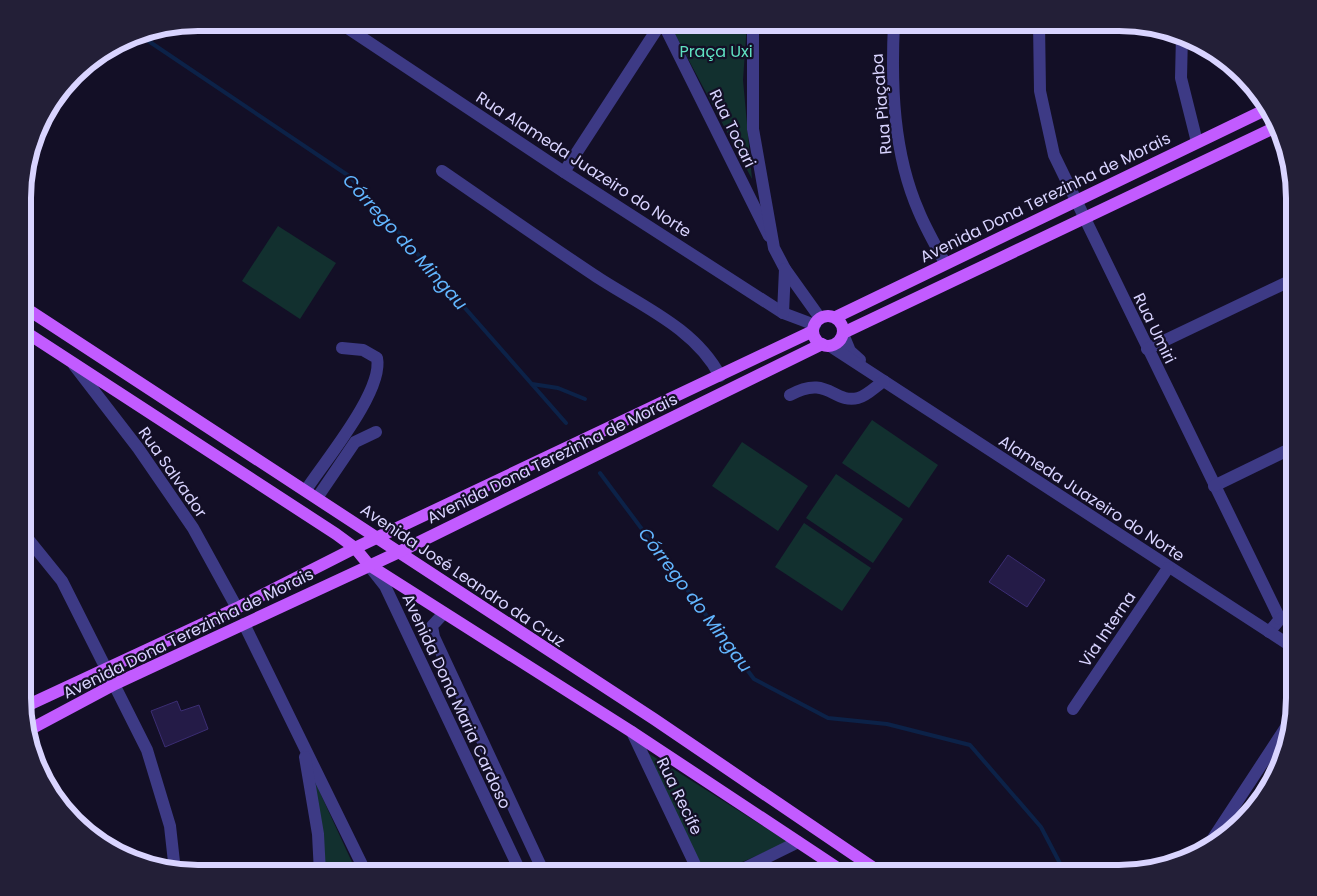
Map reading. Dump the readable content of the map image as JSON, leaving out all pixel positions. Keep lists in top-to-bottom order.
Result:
{
  "streets": {
    "main road": ["Avenida Dona Terezinha de Morais", "Avenida José Leandro da Cruz", "Avenida Dona Maria Cardoso"],
    "street": [
      "Rua Piaçaba",
      "Rua Tocari",
      "Rua Alameda Juazeiro do Norte",
      "Rua Umiri",
      "Rua Salvador",
      "Alameda Juazeiro do Norte",
      "Via Interna",
      "Rua Recife"
    ]
  },
  "crossings": [
    ["Rua Piaçaba", "Avenida Dona Terezinha de Morais"],
    ["Rua Alameda Juazeiro do Norte", "Avenida Dona Terezinha de Morais"],
    ["Rua Alameda Juazeiro do Norte", "Alameda Juazeiro do Norte"],
    ["Avenida Dona Terezinha de Morais", "Rua Umiri"],
    ["Avenida Dona Terezinha de Morais", "Rua Salvador"],
    ["Avenida Dona Terezinha de Morais", "Alameda Juazeiro do Norte"],
    ["Avenida Dona Terezinha de Morais", "Avenida José Leandro da Cruz"],
    ["Avenida Dona Terezinha de Morais", "Avenida Dona Maria Cardoso"],
    ["Alameda Juazeiro do Norte", "Via Interna"]
  ],
  "water": ["Córrego do Mingau"],
  "parks": ["Praça Uxi"]
}
